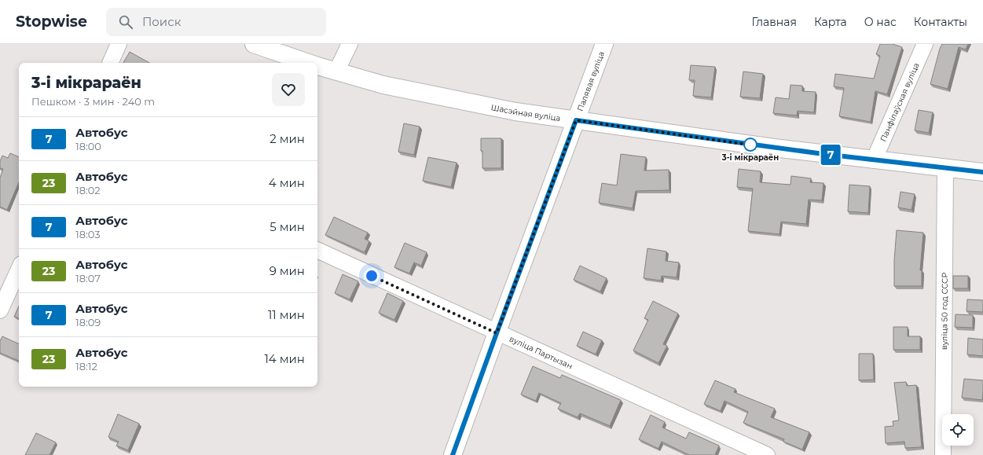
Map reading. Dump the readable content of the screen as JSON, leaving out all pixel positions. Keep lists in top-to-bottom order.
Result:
{
  "streets": {
    "main road": ["Палявая вуліца", "Шасэйная вуліца"],
    "street": ["Панфілаўская вуліца", "вуліца 50 год СССР", "вуліца Партызан"]
  },
  "crossings": [
    ["Палявая вуліца", "Шасэйная вуліца"],
    ["Палявая вуліца", "вуліца Партызан"],
    ["Панфілаўская вуліца", "Шасэйная вуліца"],
    ["Шасэйная вуліца", "вуліца 50 год СССР"]
  ],
  "places": ["3-і мікрараён"],
  "lines": ["bus line 7"],
  "page": {
    "header": "Stopwise",
    "search": "Поиск",
    "nav": [
      "Главная",
      "Карта",
      "О нас",
      "Контакты"
    ],
    "on_map": "7",
    "heading": ["3-і мікрараён", "Пешком · 3 мин · 240 m"],
    "list": [
      {
        "mark": "7",
        "name": "Автобус",
        "note": "18:00",
        "value": "2 мин"
      },
      {
        "mark": "23",
        "name": "Автобус",
        "note": "18:02",
        "value": "4 мин"
      },
      {
        "mark": "7",
        "name": "Автобус",
        "note": "18:03",
        "value": "5 мин"
      },
      {
        "mark": "23",
        "name": "Автобус",
        "note": "18:07",
        "value": "9 мин"
      },
      {
        "mark": "7",
        "name": "Автобус",
        "note": "18:09",
        "value": "11 мин"
      },
      {
        "mark": "23",
        "name": "Автобус",
        "note": "18:12",
        "value": "14 мин"
      }
    ]
  }
}
